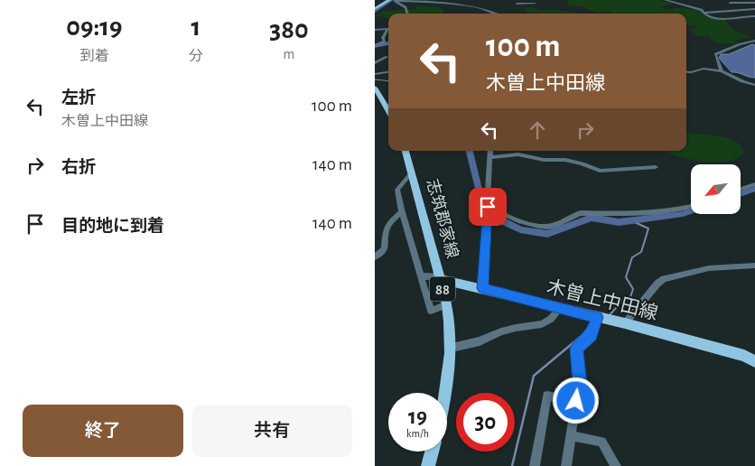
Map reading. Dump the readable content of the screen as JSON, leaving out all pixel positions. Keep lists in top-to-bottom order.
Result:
{
  "streets": {
    "main road": ["志筑郡家線", "88", "木曽上中田線"]
  },
  "crossings": [
    ["志筑郡家線", "木曽上中田線"]
  ],
  "north": "bottom left",
  "page": {
    "eta": [
      "09:19",
      "到着",
      "1",
      "分",
      "380",
      "m"
    ],
    "turn": ["100 m", "木曽上中田線"],
    "list": [
      {
        "name": "左折",
        "note": "木曽上中田線",
        "value": "100 m"
      },
      {
        "name": "右折",
        "value": "140 m"
      },
      {
        "name": "目的地に到着",
        "value": "140 m"
      }
    ],
    "speed": "19 km/h",
    "limit": "30",
    "buttons": ["終了", "共有"]
  }
}
